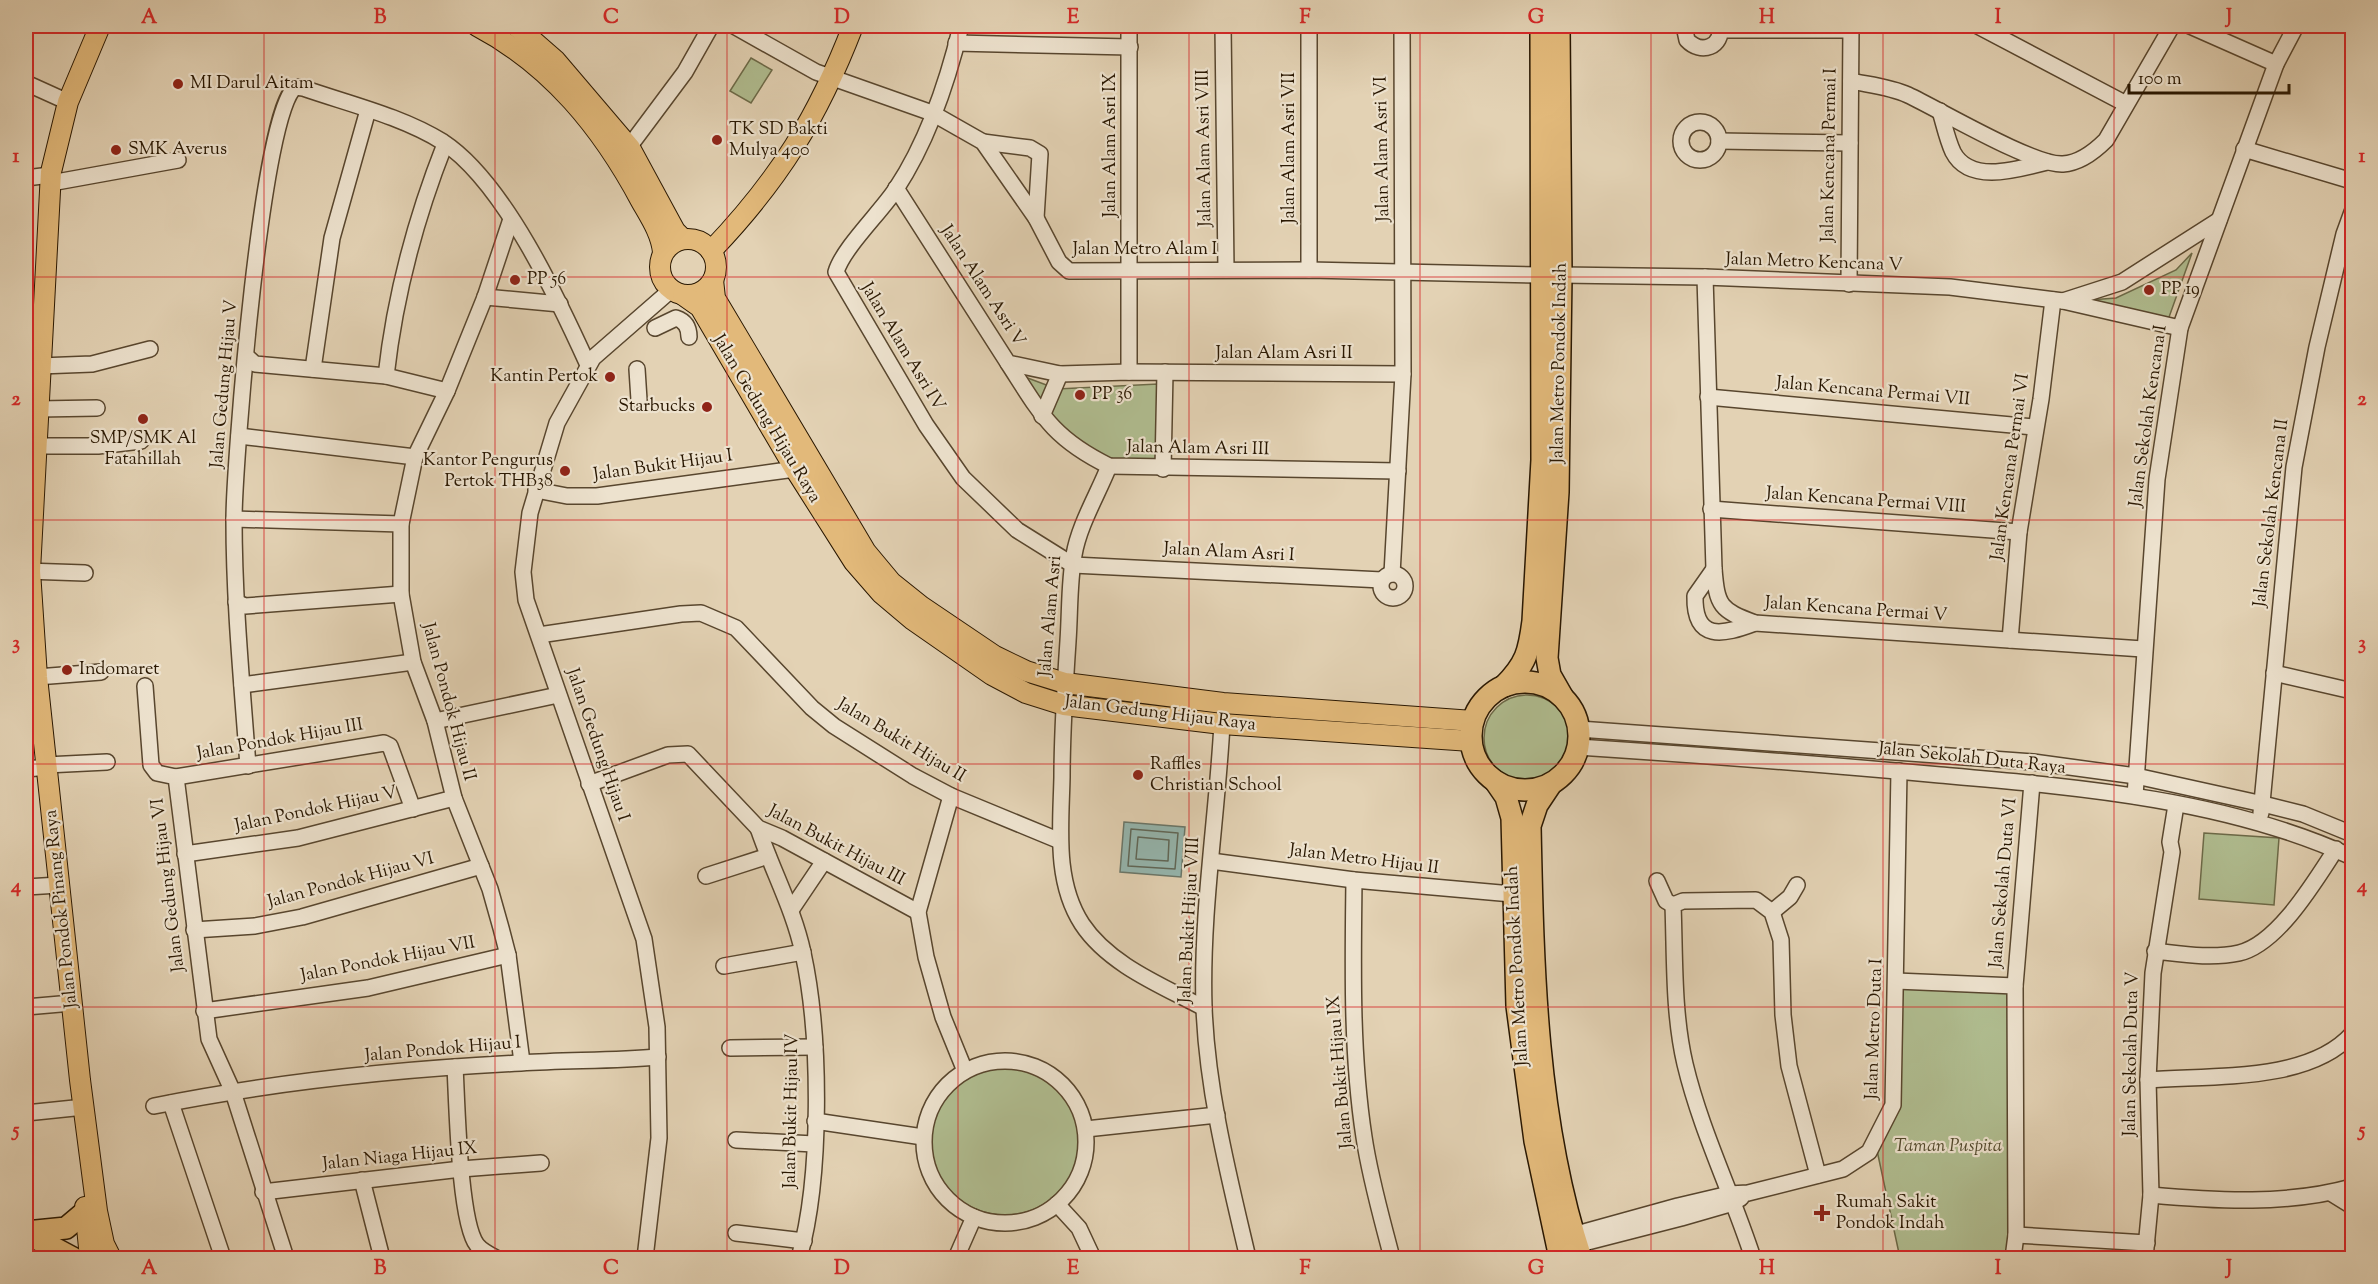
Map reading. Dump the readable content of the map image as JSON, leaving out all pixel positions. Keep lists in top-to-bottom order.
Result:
{
  "streets": {
    "highway": ["Jalan Metro Pondok Indah"],
    "main road": ["Jalan Gedung Hijau Raya", "Jalan Pondok Pinang Raya"],
    "street": [
      "Jalan Alam Asri IX",
      "Jalan Alam Asri VIII",
      "Jalan Alam Asri VII",
      "Jalan Alam Asri VI",
      "Jalan Kencana Permai I",
      "Jalan Metro Alam I",
      "Jalan Metro Kencana V",
      "Jalan Alam Asri V",
      "Jalan Alam Asri IV",
      "Jalan Alam Asri II",
      "Jalan Gedung Hijau V",
      "Jalan Kencana Permai VII",
      "Jalan Sekolah Kencana I",
      "Jalan Alam Asri III",
      "Jalan Bukit Hijau I",
      "Jalan Kencana Permai VI",
      "Jalan Kencana Permai VIII",
      "Jalan Sekolah Kencana II",
      "Jalan Alam Asri I",
      "Jalan Kencana Permai V",
      "Jalan Alam Asri",
      "Jalan Pondok Hijau II",
      "Jalan Pondok Hijau III",
      "Jalan Bukit Hijau II",
      "Jalan Gedung Hijau I",
      "Jalan Sekolah Duta Raya",
      "Jalan Pondok Hijau V",
      "Jalan Bukit Hijau III",
      "Jalan Metro Hijau II",
      "Jalan Pondok Hijau VI",
      "Jalan Sekolah Duta VI",
      "Jalan Gedung Hijau VI",
      "Jalan Bukit Hijau VIII",
      "Jalan Pondok Hijau VII",
      "Jalan Metro Duta I",
      "Jalan Pondok Hijau I",
      "Jalan Sekolah Duta V",
      "Jalan Bukit Hijau IX",
      "Jalan Bukit Hijau IV",
      "Jalan Niaga Hijau IX"
    ]
  },
  "crossings": [
    ["Jalan Alam Asri IX", "Jalan Metro Alam I"],
    ["Jalan Alam Asri IX", "Jalan Alam Asri V"],
    ["Jalan Alam Asri IX", "Jalan Alam Asri II"],
    ["Jalan Alam Asri VIII", "Jalan Metro Alam I"],
    ["Jalan Alam Asri VII", "Jalan Metro Alam I"],
    ["Jalan Alam Asri VI", "Jalan Metro Alam I"],
    ["Jalan Alam Asri VI", "Jalan Alam Asri I"],
    ["Jalan Kencana Permai I", "Jalan Metro Kencana V"],
    ["Jalan Metro Alam I", "Jalan Metro Kencana V"],
    ["Jalan Metro Alam I", "Jalan Alam Asri IV"],
    ["Jalan Metro Alam I", "Jalan Metro Pondok Indah"],
    ["Jalan Metro Alam I", "Jalan Alam Asri I"],
    ["Jalan Metro Kencana V", "Jalan Metro Pondok Indah"],
    ["Jalan Metro Kencana V", "Jalan Sekolah Kencana I"],
    ["Jalan Metro Kencana V", "Jalan Kencana Permai VI"],
    ["Jalan Metro Kencana V", "Jalan Kencana Permai V"],
    ["Jalan Alam Asri V", "Jalan Alam Asri IV"],
    ["Jalan Alam Asri V", "Jalan Alam Asri II"],
    ["Jalan Alam Asri V", "Jalan Alam Asri III"],
    ["Jalan Alam Asri IV", "Jalan Alam Asri I"],
    ["Jalan Alam Asri IV", "Jalan Alam Asri"],
    ["Jalan Alam Asri II", "Jalan Alam Asri I"],
    ["Jalan Metro Pondok Indah", "Jalan Gedung Hijau Raya"],
    ["Jalan Metro Pondok Indah", "Jalan Sekolah Duta Raya"],
    ["Jalan Metro Pondok Indah", "Jalan Metro Hijau II"],
    ["Jalan Metro Pondok Indah", "Jalan Metro Duta I"],
    ["Jalan Gedung Hijau V", "Jalan Pondok Hijau II"],
    ["Jalan Gedung Hijau V", "Jalan Pondok Hijau III"],
    ["Jalan Gedung Hijau V", "Jalan Gedung Hijau I"],
    ["Jalan Kencana Permai VII", "Jalan Kencana Permai VI"],
    ["Jalan Kencana Permai VII", "Jalan Kencana Permai V"],
    ["Jalan Sekolah Kencana I", "Jalan Kencana Permai V"],
    ["Jalan Sekolah Kencana I", "Jalan Sekolah Duta Raya"],
    ["Jalan Gedung Hijau Raya", "Jalan Bukit Hijau I"],
    ["Jalan Gedung Hijau Raya", "Jalan Alam Asri"],
    ["Jalan Gedung Hijau Raya", "Jalan Gedung Hijau I"],
    ["Jalan Gedung Hijau Raya", "Jalan Sekolah Duta Raya"],
    ["Jalan Gedung Hijau Raya", "Jalan Bukit Hijau VIII"],
    ["Jalan Alam Asri III", "Jalan Alam Asri I"],
    ["Jalan Alam Asri III", "Jalan Alam Asri"],
    ["Jalan Bukit Hijau I", "Jalan Gedung Hijau I"],
    ["Jalan Kencana Permai VI", "Jalan Kencana Permai VIII"],
    ["Jalan Kencana Permai VI", "Jalan Kencana Permai V"],
    ["Jalan Kencana Permai VIII", "Jalan Kencana Permai V"],
    ["Jalan Sekolah Kencana II", "Jalan Sekolah Duta Raya"],
    ["Jalan Alam Asri I", "Jalan Alam Asri"],
    ["Jalan Alam Asri", "Jalan Bukit Hijau II"],
    ["Jalan Alam Asri", "Jalan Bukit Hijau VIII"],
    ["Jalan Pondok Hijau II", "Jalan Pondok Hijau V"],
    ["Jalan Pondok Hijau II", "Jalan Pondok Hijau VI"],
    ["Jalan Pondok Hijau II", "Jalan Pondok Hijau VII"],
    ["Jalan Pondok Hijau II", "Jalan Pondok Hijau I"],
    ["Jalan Pondok Hijau III", "Jalan Pondok Hijau V"],
    ["Jalan Pondok Hijau III", "Jalan Gedung Hijau VI"],
    ["Jalan Bukit Hijau II", "Jalan Gedung Hijau I"],
    ["Jalan Gedung Hijau I", "Jalan Bukit Hijau III"],
    ["Jalan Gedung Hijau I", "Jalan Pondok Hijau I"],
    ["Jalan Sekolah Duta Raya", "Jalan Sekolah Duta VI"],
    ["Jalan Sekolah Duta Raya", "Jalan Metro Duta I"],
    ["Jalan Sekolah Duta Raya", "Jalan Sekolah Duta V"],
    ["Jalan Pondok Hijau V", "Jalan Gedung Hijau VI"],
    ["Jalan Bukit Hijau III", "Jalan Bukit Hijau IV"],
    ["Jalan Metro Hijau II", "Jalan Bukit Hijau VIII"],
    ["Jalan Metro Hijau II", "Jalan Bukit Hijau IX"],
    ["Jalan Pondok Hijau VI", "Jalan Gedung Hijau VI"],
    ["Jalan Sekolah Duta VI", "Jalan Metro Duta I"],
    ["Jalan Gedung Hijau VI", "Jalan Pondok Hijau VII"],
    ["Jalan Gedung Hijau VI", "Jalan Pondok Hijau I"],
    ["Jalan Gedung Hijau VI", "Jalan Niaga Hijau IX"]
  ],
  "parks": ["Taman Puspita"],
  "places": {
    "other": [
      "MI Darul Aitam",
      "TK SD Bakti Mulya 400",
      "SMK Averus",
      "PP 56",
      "PP 19",
      "Kantin Pertok",
      "PP 36",
      "Starbucks",
      "SMP/SMK Al Fatahillah",
      "Kantor Pengurus Pertok THB38",
      "Indomaret",
      "Raffles Christian School"
    ],
    "health": ["Rumah Sakit Pondok Indah"]
  },
  "scale_bar": "100 m",
  "grid": {
    "columns": [
      "A",
      "B",
      "C",
      "D",
      "E",
      "F",
      "G",
      "H",
      "I",
      "J"
    ],
    "rows": [
      "1",
      "2",
      "3",
      "4",
      "5"
    ]
  }
}
